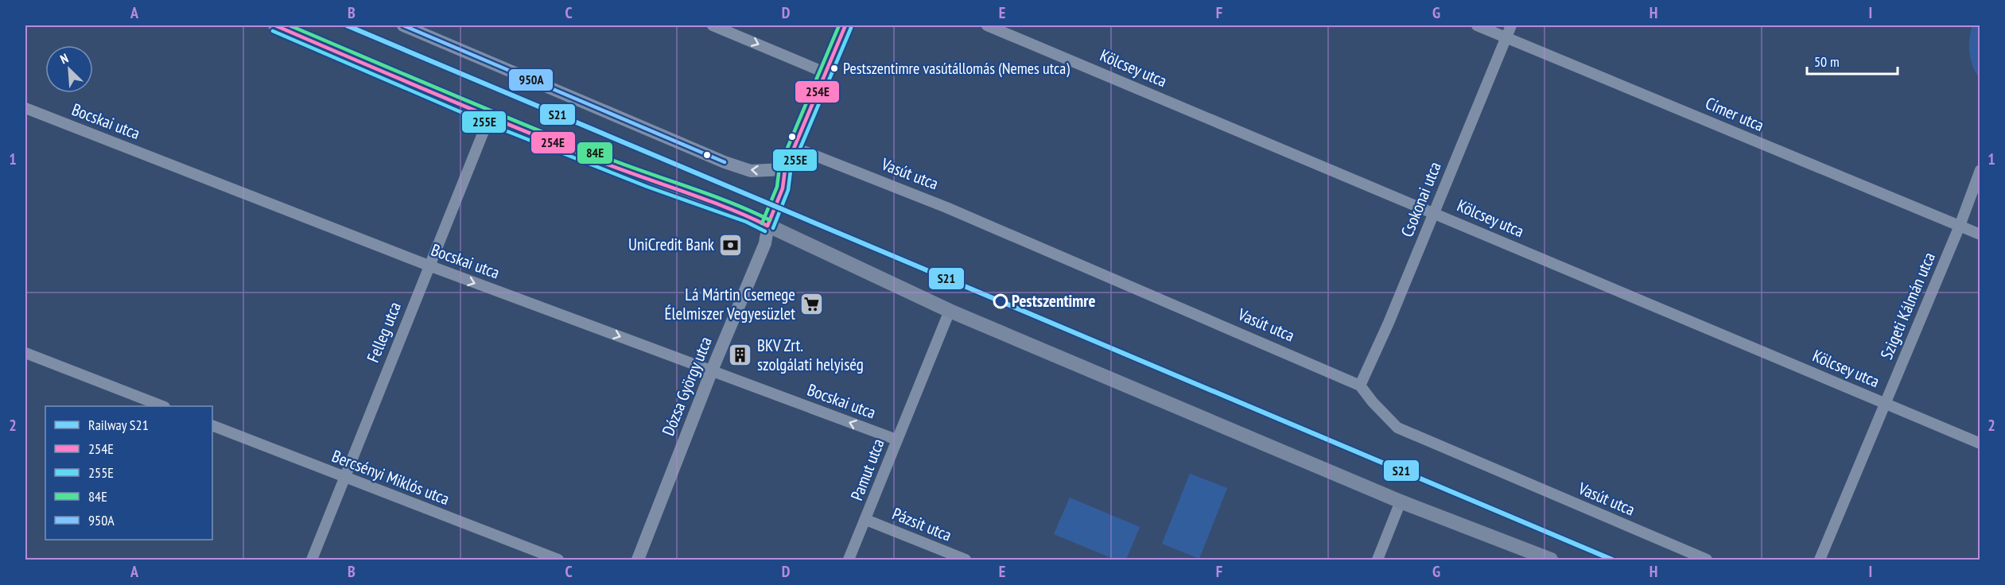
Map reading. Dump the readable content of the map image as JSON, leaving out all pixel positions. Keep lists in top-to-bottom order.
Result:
{
  "streets": {
    "street": [
      "Kölcsey utca",
      "Címer utca",
      "Bocskai utca",
      "Vasút utca",
      "Csokonai utca",
      "Szigeti Kálmán utca",
      "Felleg utca",
      "Dózsa György utca",
      "Pamut utca",
      "Bercsényi Miklós utca",
      "Pázsit utca"
    ]
  },
  "crossings": [
    ["Kölcsey utca", "Csokonai utca"],
    ["Kölcsey utca", "Szigeti Kálmán utca"],
    ["Címer utca", "Csokonai utca"],
    ["Címer utca", "Szigeti Kálmán utca"],
    ["Bocskai utca", "Felleg utca"],
    ["Bocskai utca", "Dózsa György utca"],
    ["Bocskai utca", "Pamut utca"],
    ["Vasút utca", "Csokonai utca"],
    ["Vasút utca", "Dózsa György utca"],
    ["Felleg utca", "Bercsényi Miklós utca"],
    ["Pamut utca", "Pázsit utca"]
  ],
  "places": {
    "other": ["Pestszentimre vasútállomás (Nemes utca)", "Pestszentimre"],
    "bank": ["UniCredit Bank"],
    "supermarket": ["Lá Mártin Csemege Élelmiszer Vegyesüzlet"],
    "building": ["BKV Zrt. szolgálati helyiség"]
  },
  "lines": [
    "rail line S21",
    "transit line 254E",
    "transit line 84E",
    "transit line 950A",
    "transit line 255E"
  ],
  "legend": [
    "Railway S21",
    "254E",
    "255E",
    "84E",
    "950A"
  ],
  "scale_bar": "50 m",
  "north": "top left",
  "grid": {
    "columns": [
      "A",
      "B",
      "C",
      "D",
      "E",
      "F",
      "G",
      "H",
      "I"
    ],
    "rows": ["1", "2"]
  }
}
